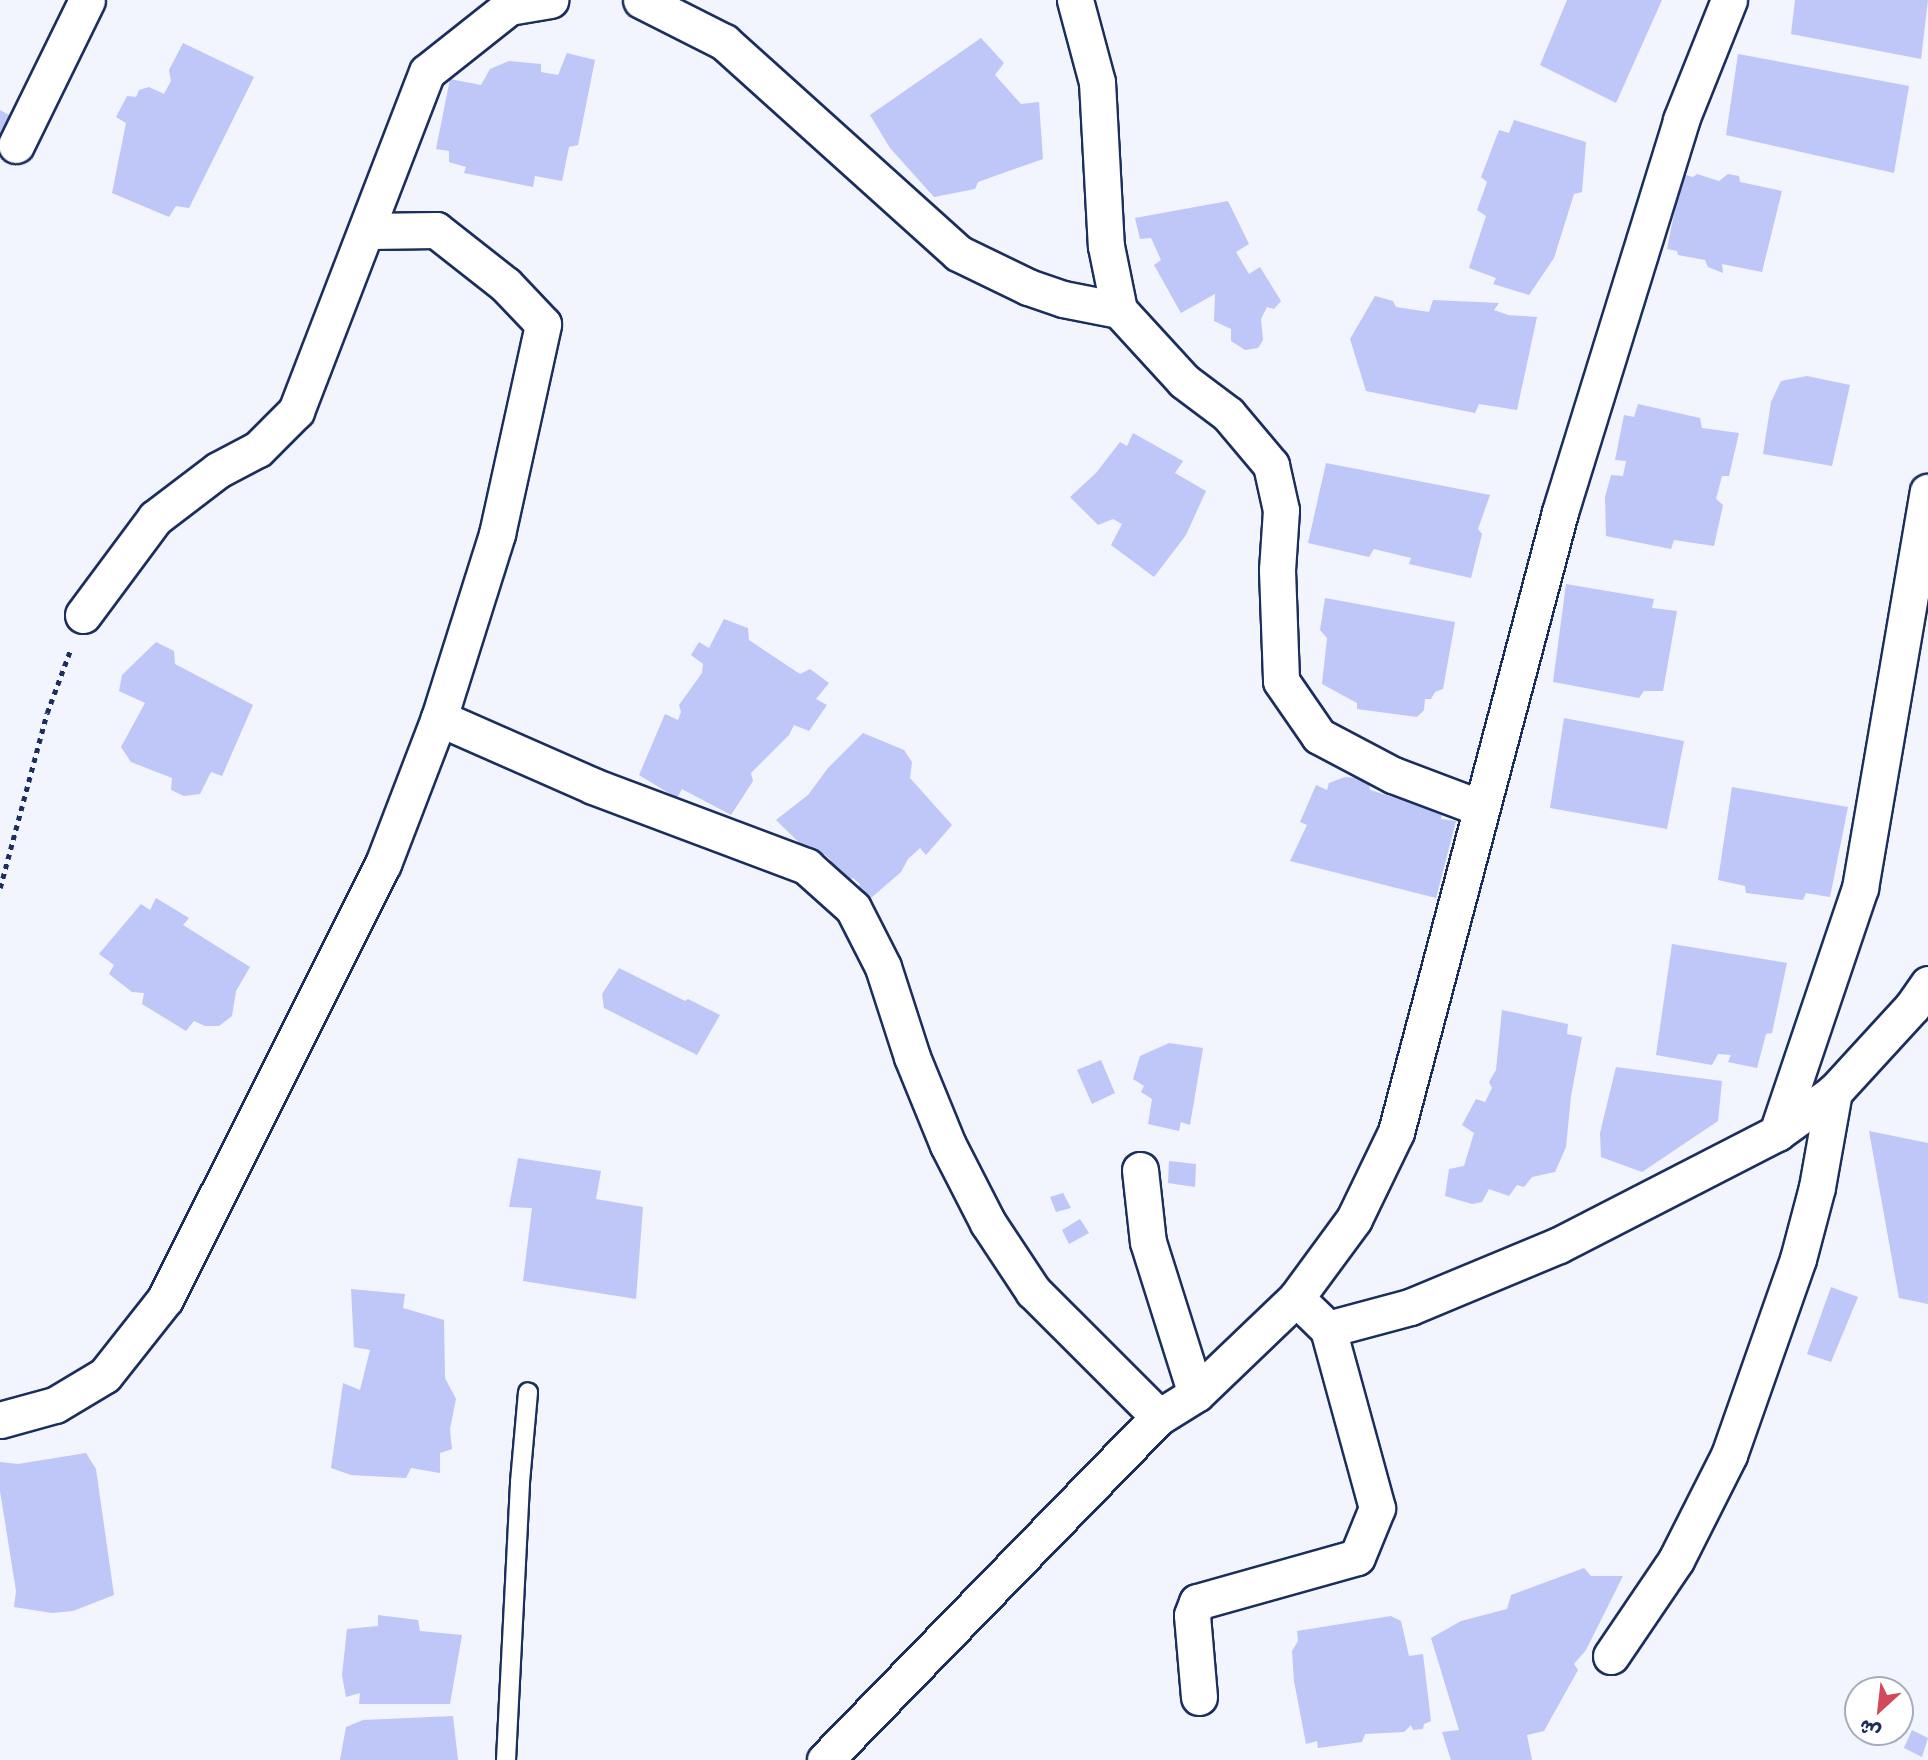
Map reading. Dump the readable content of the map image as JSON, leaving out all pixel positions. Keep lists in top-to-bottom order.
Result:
{
  "north": "bottom left"
}
